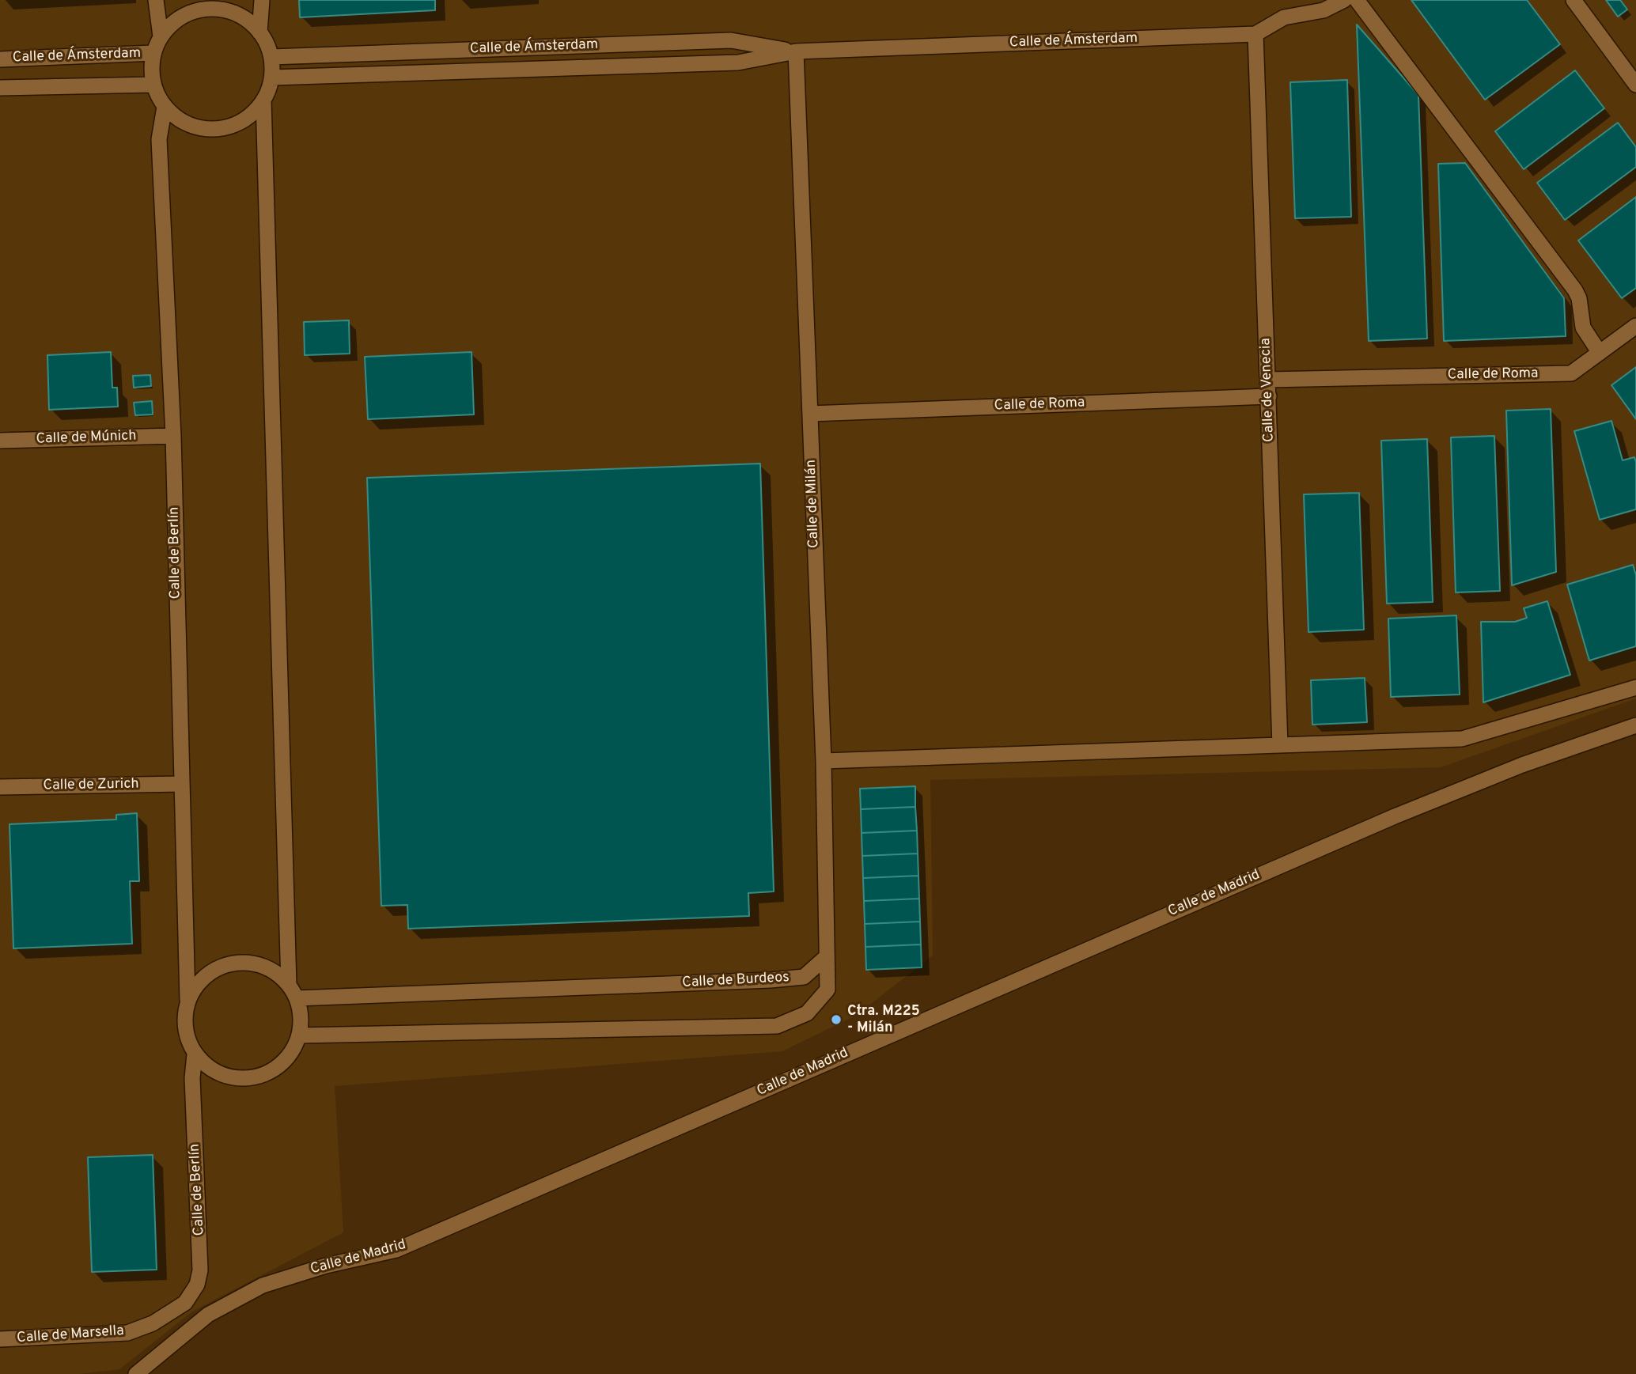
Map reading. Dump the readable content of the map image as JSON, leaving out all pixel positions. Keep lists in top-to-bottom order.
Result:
{
  "streets": {
    "street": [
      "Calle de Ámsterdam",
      "Calle de Roma",
      "Calle de Venecia",
      "Calle de Múnich",
      "Calle de Milán",
      "Calle de Berlín",
      "Calle de Zurich",
      "Calle de Madrid",
      "Calle de Burdeos",
      "Calle de Marsella"
    ]
  },
  "crossings": [
    ["Calle de Ámsterdam", "Calle de Venecia"],
    ["Calle de Ámsterdam", "Calle de Milán"],
    ["Calle de Ámsterdam", "Calle de Berlín"],
    ["Calle de Roma", "Calle de Venecia"],
    ["Calle de Roma", "Calle de Milán"],
    ["Calle de Múnich", "Calle de Berlín"],
    ["Calle de Milán", "Calle de Burdeos"],
    ["Calle de Berlín", "Calle de Zurich"],
    ["Calle de Berlín", "Calle de Burdeos"],
    ["Calle de Berlín", "Calle de Marsella"]
  ],
  "places": ["Ctra. M225 - Milán"]
}
